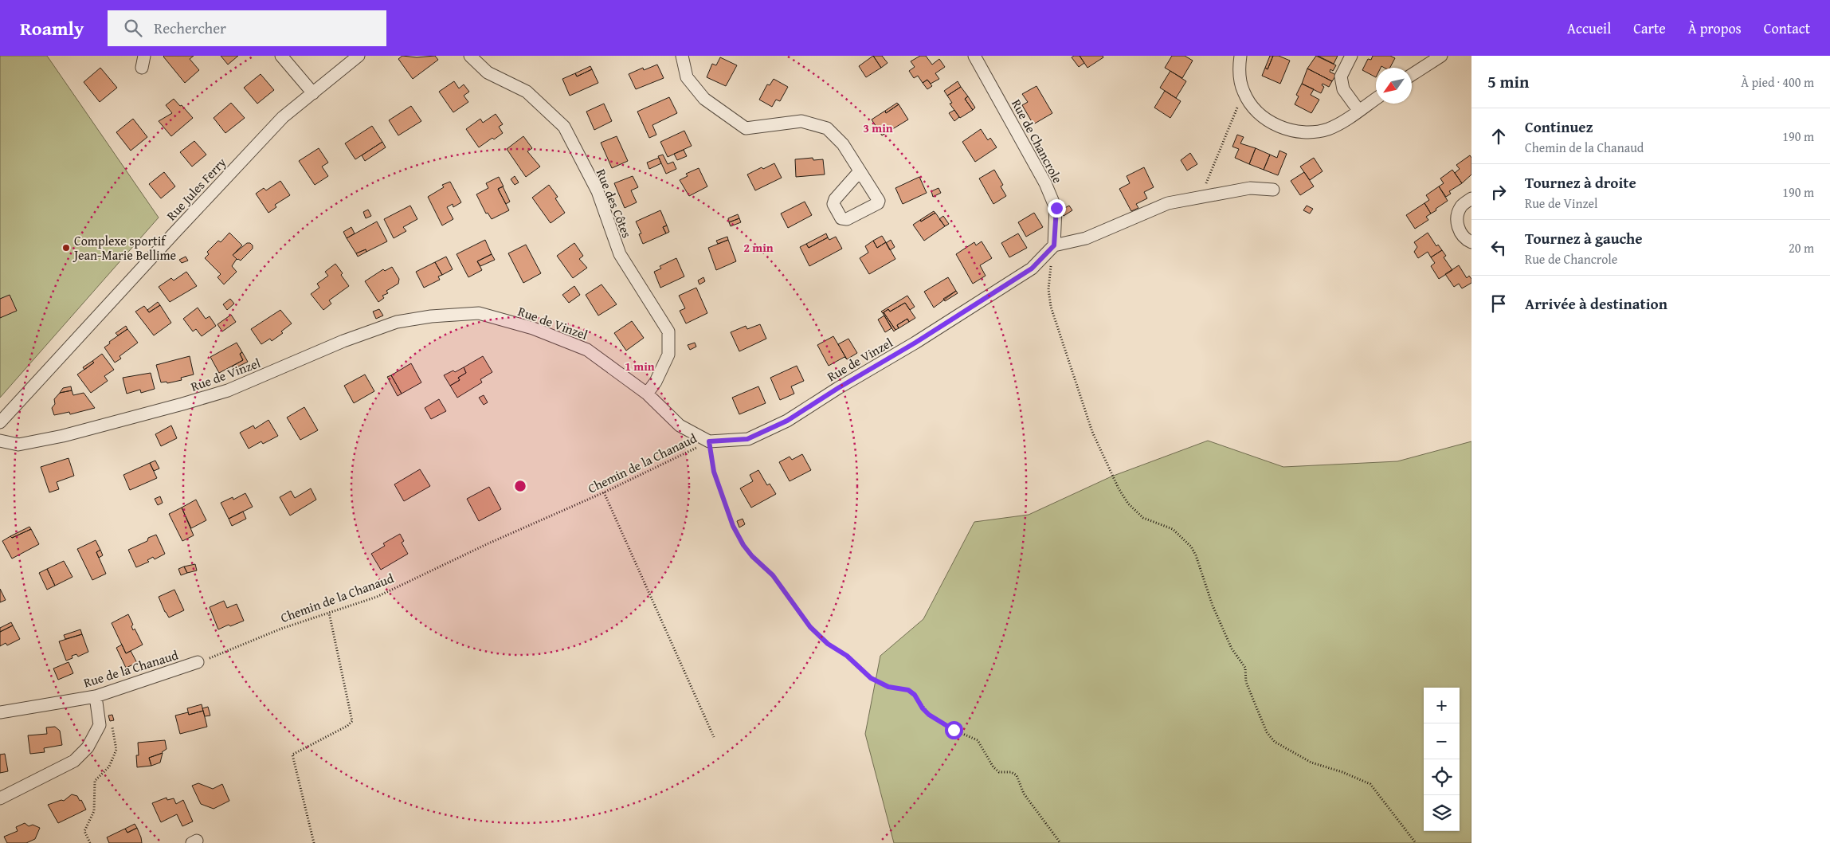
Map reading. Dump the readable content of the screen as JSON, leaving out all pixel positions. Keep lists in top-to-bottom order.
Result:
{
  "streets": {
    "street": [
      "Rue de Chancrole",
      "Rue Jules Ferry",
      "Rue des Côtes",
      "Rue de Vinzel",
      "Rue de la Chanaud"
    ],
    "path": ["Chemin de la Chanaud"]
  },
  "crossings": [
    ["Rue de Chancrole", "Rue de Vinzel"],
    ["Rue des Côtes", "Rue de Vinzel"],
    ["Rue de Vinzel", "Chemin de la Chanaud"],
    ["Chemin de la Chanaud", "Rue de la Chanaud"]
  ],
  "places": ["Complexe sportif Jean-Marie Bellime"],
  "north": "bottom left",
  "page": {
    "header": "Roamly",
    "search": "Rechercher",
    "nav": [
      "Accueil",
      "Carte",
      "À propos",
      "Contact"
    ],
    "heading": ["5 min", "À pied · 400 m"],
    "list": [
      ["Continuez", "Chemin de la Chanaud", "190 m"],
      ["Tournez à droite", "Rue de Vinzel", "190 m"],
      ["Tournez à gauche", "Rue de Chancrole", "20 m"],
      "Arrivée à destination"
    ],
    "map_buttons": ["+", "−"]
  },
  "rings": ["3 min", "2 min", "1 min"]
}
